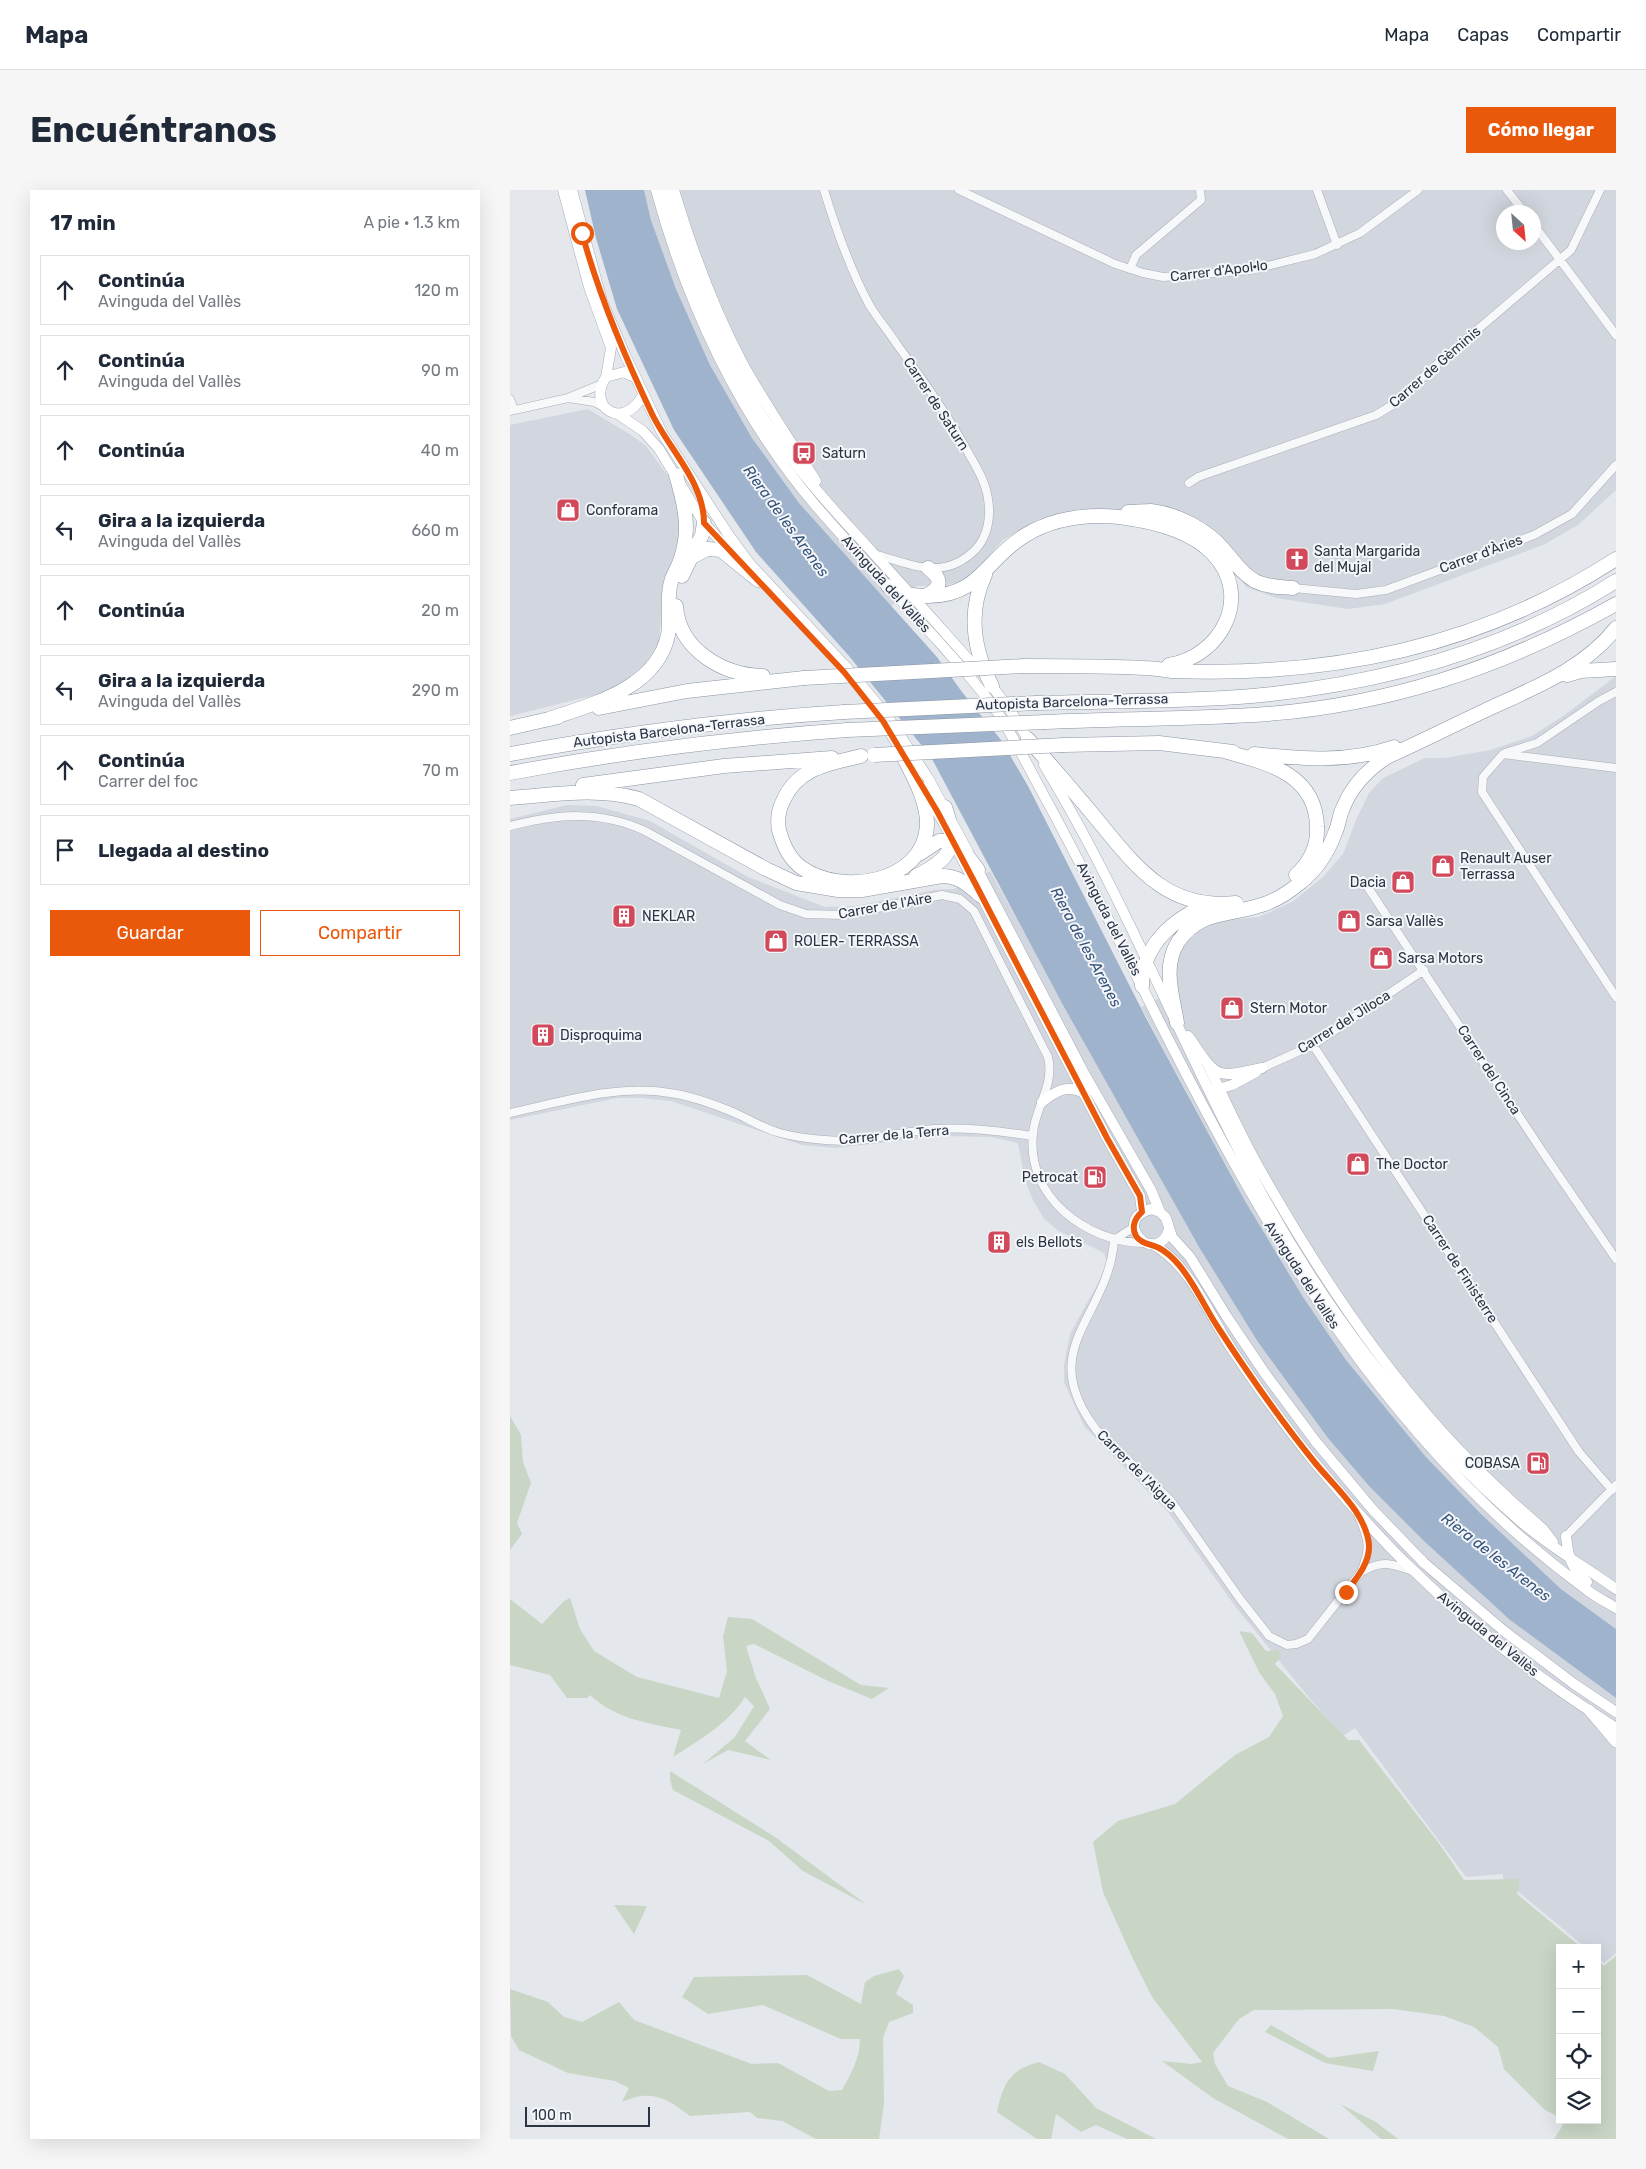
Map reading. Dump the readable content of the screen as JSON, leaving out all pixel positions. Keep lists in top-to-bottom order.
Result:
{
  "streets": {
    "highway": ["Autopista Barcelona-Terrassa"],
    "main road": ["Avinguda del Vallès"],
    "street": [
      "Carrer d'Apol·lo",
      "Carrer de Gèminis",
      "Carrer de Saturn",
      "Carrer d'Àries",
      "Carrer de l'Aire",
      "Carrer del Jiloca",
      "Carrer del Cinca",
      "Carrer de la Terra",
      "Carrer de Finisterre",
      "Carrer de l'Aigua"
    ]
  },
  "crossings": [
    ["Carrer de Saturn", "Avinguda del Vallès"],
    ["Carrer de l'Aire", "Carrer de la Terra"],
    ["Carrer del Jiloca", "Carrer del Cinca"],
    ["Carrer del Jiloca", "Carrer de Finisterre"]
  ],
  "water": ["Riera de les Arenes"],
  "places": {
    "bus stop": ["Saturn"],
    "shop": [
      "Conforama",
      "Renault Auser Terrassa",
      "Dacia",
      "Sarsa Vallès",
      "ROLER- TERRASSA",
      "Sarsa Motors",
      "Stern Motor",
      "The Doctor"
    ],
    "church": ["Santa Margarida del Mujal"],
    "building": ["NEKLAR", "Disproquima", "els Bellots"],
    "fuel station": ["Petrocat", "COBASA"]
  },
  "scale_bar": "100 m",
  "north": "bottom right",
  "page": {
    "header": "Mapa",
    "nav": ["Mapa", "Capas", "Compartir"],
    "buttons": [
      "Cómo llegar",
      ["Guardar", "Compartir"]
    ],
    "title": "Encuéntranos",
    "heading": ["17 min", "A pie · 1.3 km"],
    "list": [
      ["Continúa", "Avinguda del Vallès", "120 m"],
      ["Continúa", "Avinguda del Vallès", "90 m"],
      ["Continúa", "40 m"],
      ["Gira a la izquierda", "Avinguda del Vallès", "660 m"],
      ["Continúa", "20 m"],
      ["Gira a la izquierda", "Avinguda del Vallès", "290 m"],
      ["Continúa", "Carrer del foc", "70 m"],
      "Llegada al destino"
    ],
    "map_buttons": ["+", "−"],
    "scale": "100 m"
  }
}
